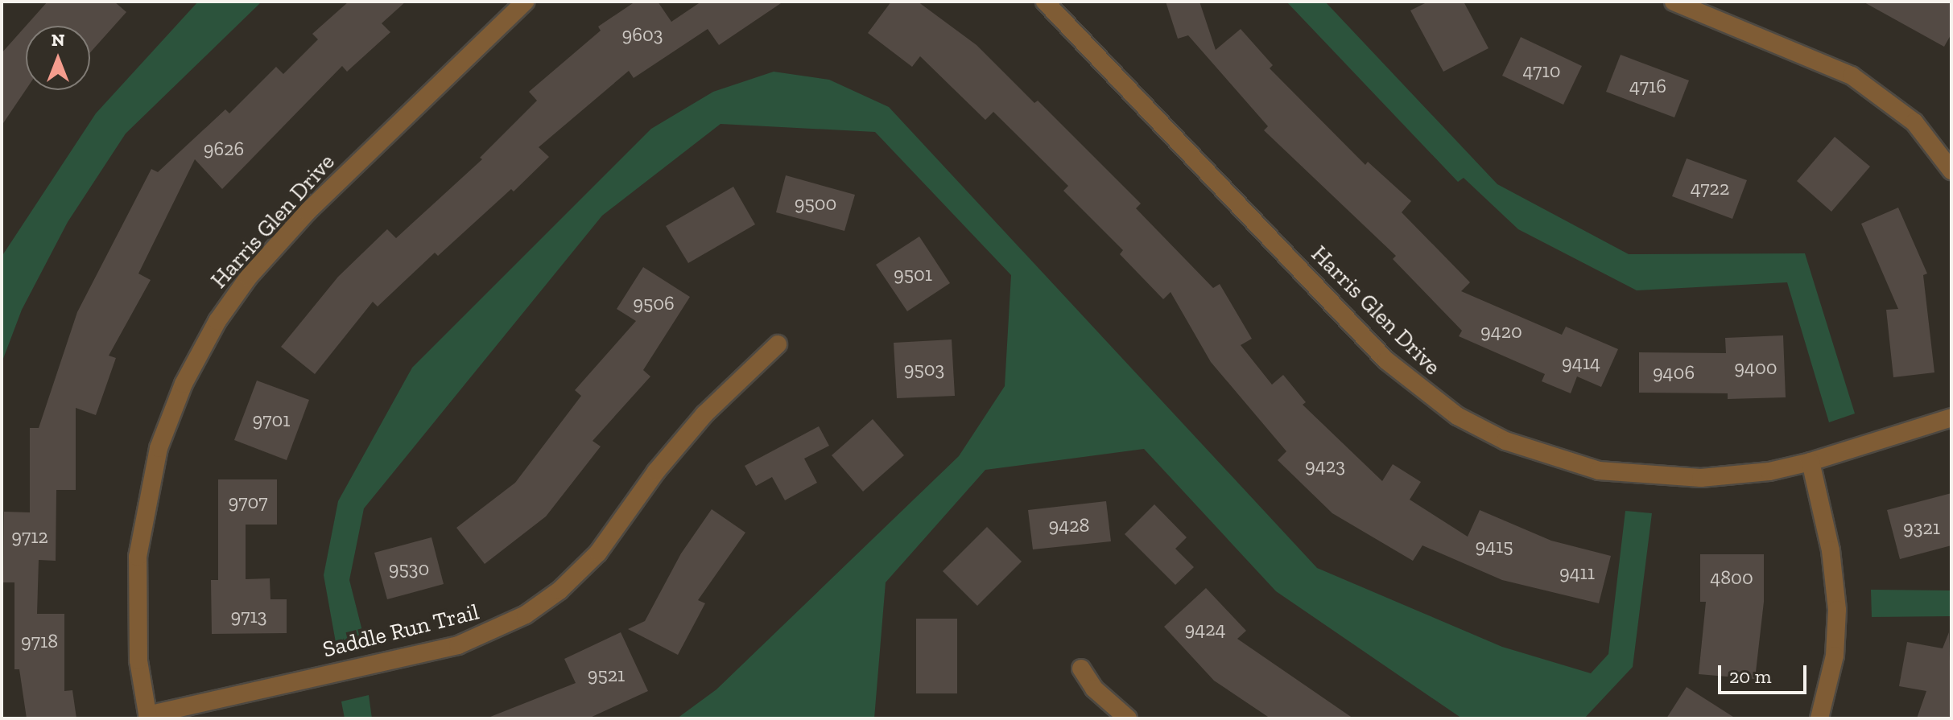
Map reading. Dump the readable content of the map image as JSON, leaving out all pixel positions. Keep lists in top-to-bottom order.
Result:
{
  "streets": {
    "street": ["Harris Glen Drive", "Saddle Run Trail"]
  },
  "crossings": [
    ["Harris Glen Drive", "Saddle Run Trail"]
  ],
  "house_numbers": [
    "9603",
    "4710",
    "4716",
    "9626",
    "4722",
    "9500",
    "9501",
    "9506",
    "9420",
    "9414",
    "9400",
    "9503",
    "9406",
    "9701",
    "9423",
    "9707",
    "9428",
    "9321",
    "9712",
    "9415",
    "9530",
    "9411",
    "4800",
    "9713",
    "9424",
    "9718",
    "9521"
  ],
  "scale_bar": "20 m",
  "north": "top"
}
